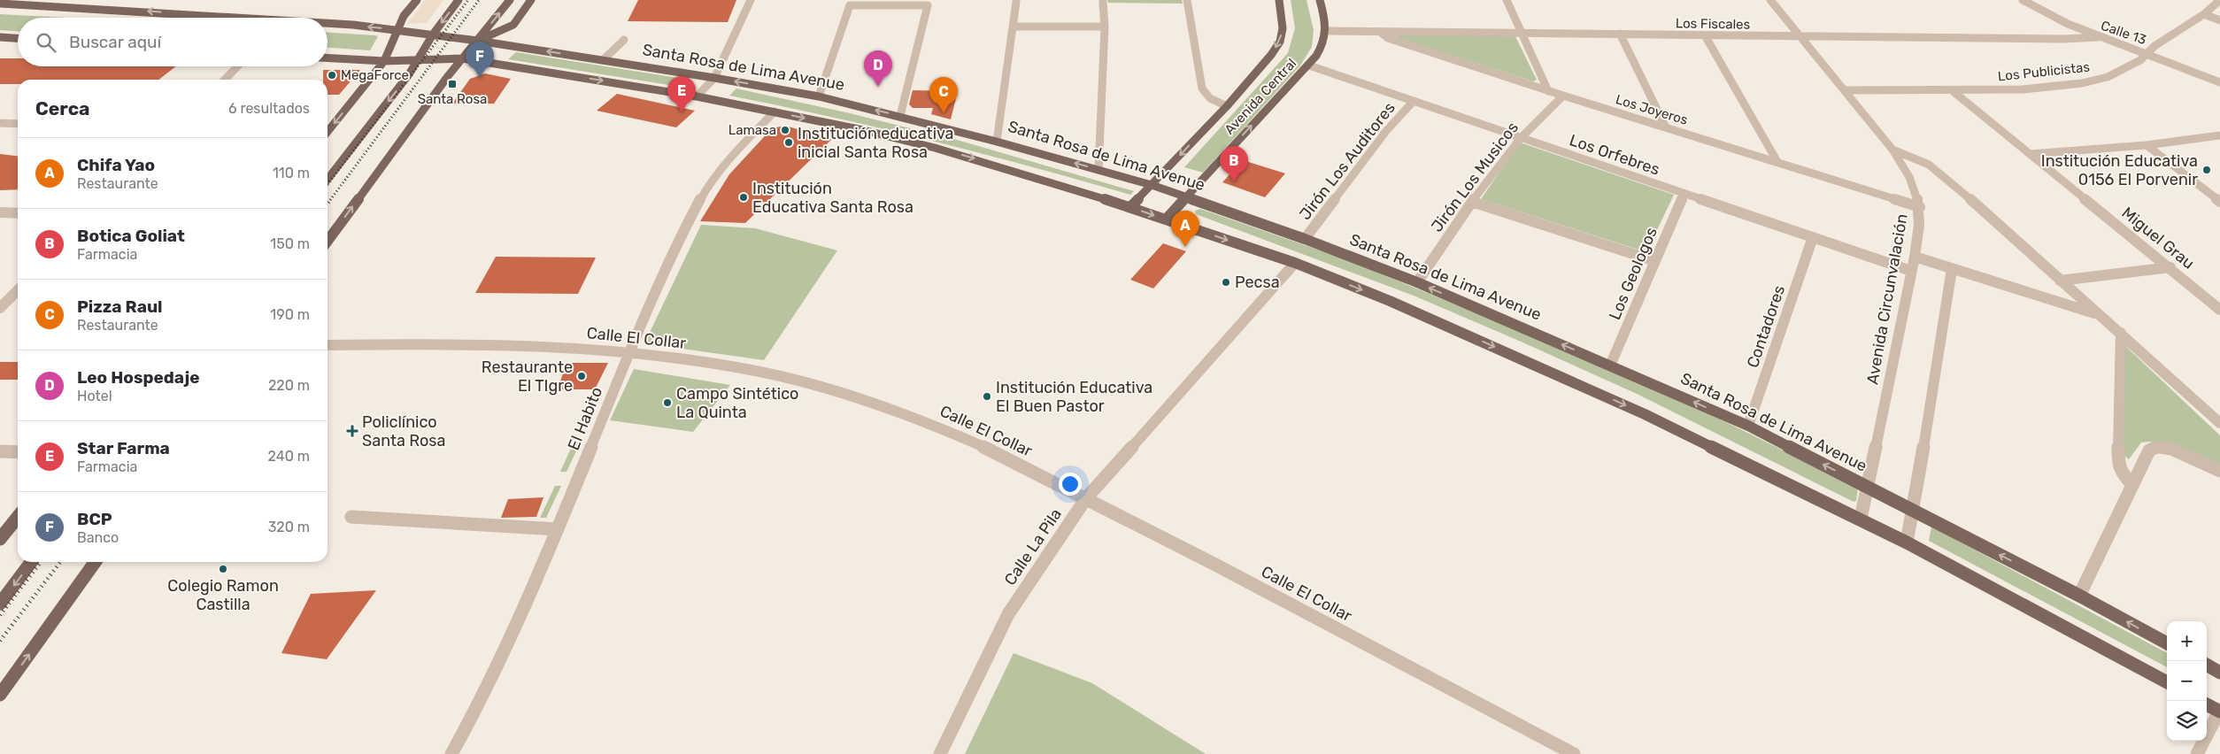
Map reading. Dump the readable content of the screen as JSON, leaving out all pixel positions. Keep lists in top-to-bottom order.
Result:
{
  "streets": {
    "main road": ["Santa Rosa de Lima Avenue", "Avenida Central"],
    "street": [
      "Los Fiscales",
      "Calle 13",
      "Los Publicistas",
      "Los Joyeros",
      "Los Orfebres",
      "Jirón Los Auditores",
      "Jirón Los Musicos",
      "Miguel Grau",
      "Los Geologos",
      "Avenida Circunvalación",
      "Contadores",
      "Calle El Collar",
      "El Habito",
      "Calle La Pila"
    ]
  },
  "crossings": [
    ["Los Fiscales", "Calle 13"],
    ["Los Fiscales", "Avenida Central"],
    ["Los Fiscales", "Los Joyeros"],
    ["Los Fiscales", "Avenida Circunvalación"],
    ["Calle 13", "Los Publicistas"],
    ["Santa Rosa de Lima Avenue", "Avenida Central"],
    ["Santa Rosa de Lima Avenue", "Jirón Los Auditores"],
    ["Santa Rosa de Lima Avenue", "Jirón Los Musicos"],
    ["Santa Rosa de Lima Avenue", "Los Geologos"],
    ["Santa Rosa de Lima Avenue", "Avenida Circunvalación"],
    ["Santa Rosa de Lima Avenue", "Contadores"],
    ["Santa Rosa de Lima Avenue", "El Habito"],
    ["Santa Rosa de Lima Avenue", "Calle La Pila"],
    ["Los Publicistas", "Miguel Grau"],
    ["Los Publicistas", "Avenida Circunvalación"],
    ["Avenida Central", "Los Orfebres"],
    ["Los Joyeros", "Jirón Los Musicos"],
    ["Los Joyeros", "Avenida Circunvalación"],
    ["Los Orfebres", "Jirón Los Auditores"],
    ["Los Orfebres", "Jirón Los Musicos"],
    ["Los Orfebres", "Los Geologos"],
    ["Los Orfebres", "Avenida Circunvalación"],
    ["Los Orfebres", "Contadores"],
    ["Calle El Collar", "El Habito"],
    ["Calle El Collar", "Calle La Pila"]
  ],
  "places": {
    "other": [
      "MegaForce",
      "Lamasa",
      "Institución educativa inicial Santa Rosa",
      "Institución Educativa 0156 El Porvenir",
      "Institución Educativa Santa Rosa",
      "Pecsa",
      "Restaurante El TIgre",
      "Institución Educativa El Buen Pastor",
      "Campo Sintético La Quinta",
      "Colegio Ramon Castilla"
    ],
    "transit": ["Santa Rosa"],
    "health": ["Policlínico Santa Rosa"]
  },
  "page": {
    "search": "Buscar aquí",
    "pins": [
      "F",
      "D",
      "E",
      "C",
      "B",
      "A"
    ],
    "heading": ["Cerca", "6 resultados"],
    "list": [
      {
        "mark": "A",
        "name": "Chifa Yao",
        "note": "Restaurante",
        "value": "110 m"
      },
      {
        "mark": "B",
        "name": "Botica Goliat",
        "note": "Farmacia",
        "value": "150 m"
      },
      {
        "mark": "C",
        "name": "Pizza Raul",
        "note": "Restaurante",
        "value": "190 m"
      },
      {
        "mark": "D",
        "name": "Leo Hospedaje",
        "note": "Hotel",
        "value": "220 m"
      },
      {
        "mark": "E",
        "name": "Star Farma",
        "note": "Farmacia",
        "value": "240 m"
      },
      {
        "mark": "F",
        "name": "BCP",
        "note": "Banco",
        "value": "320 m"
      }
    ],
    "map_buttons": ["+", "−"]
  }
}
